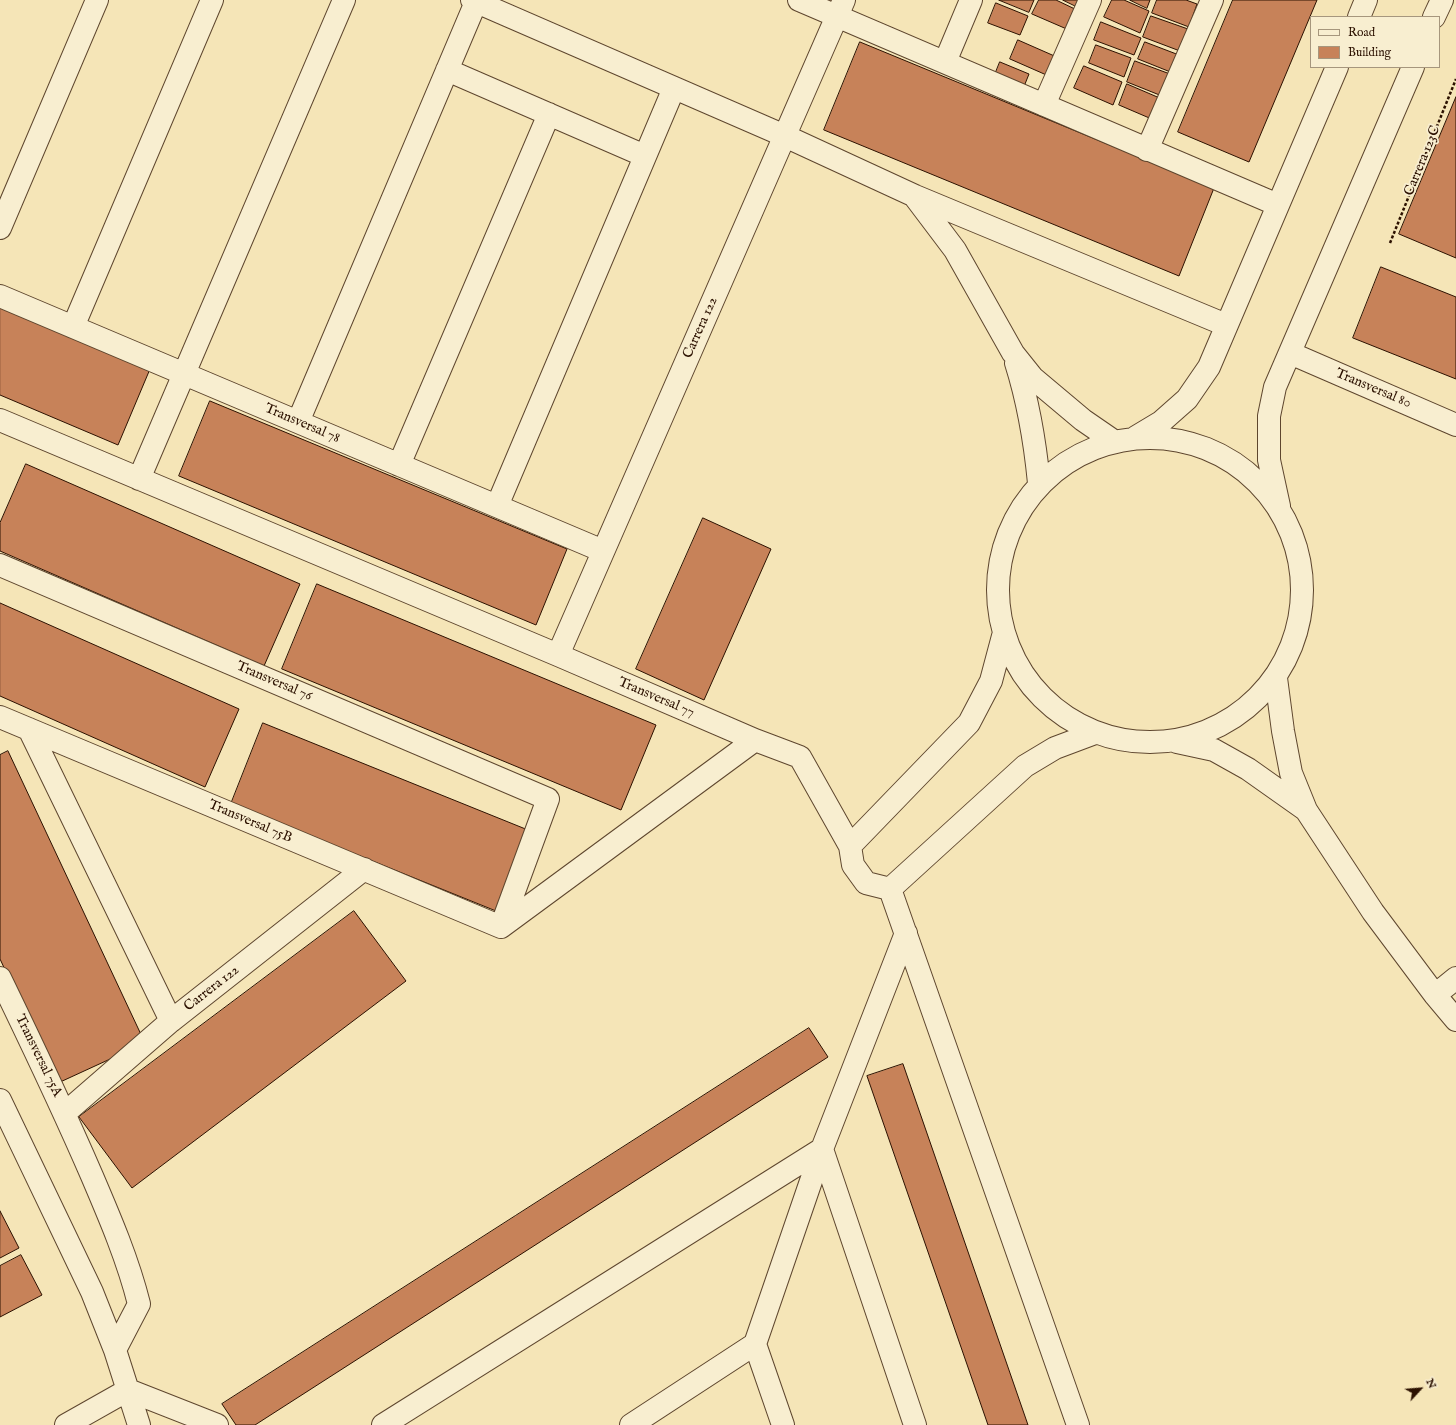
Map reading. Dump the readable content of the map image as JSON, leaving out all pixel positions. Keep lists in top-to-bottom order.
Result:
{
  "streets": {
    "street": [
      "Carrera 122",
      "Transversal 80",
      "Transversal 78",
      "Transversal 76",
      "Transversal 77",
      "Transversal 75B",
      "Transversal 75A"
    ],
    "path": ["Carrera 123C"]
  },
  "crossings": [
    ["Carrera 122", "Transversal 78"],
    ["Carrera 122", "Transversal 77"],
    ["Carrera 122", "Transversal 75B"],
    ["Carrera 122", "Transversal 75A"],
    ["Transversal 76", "Transversal 75B"]
  ],
  "legend": ["Road", "Building"],
  "north": "top right"
}
